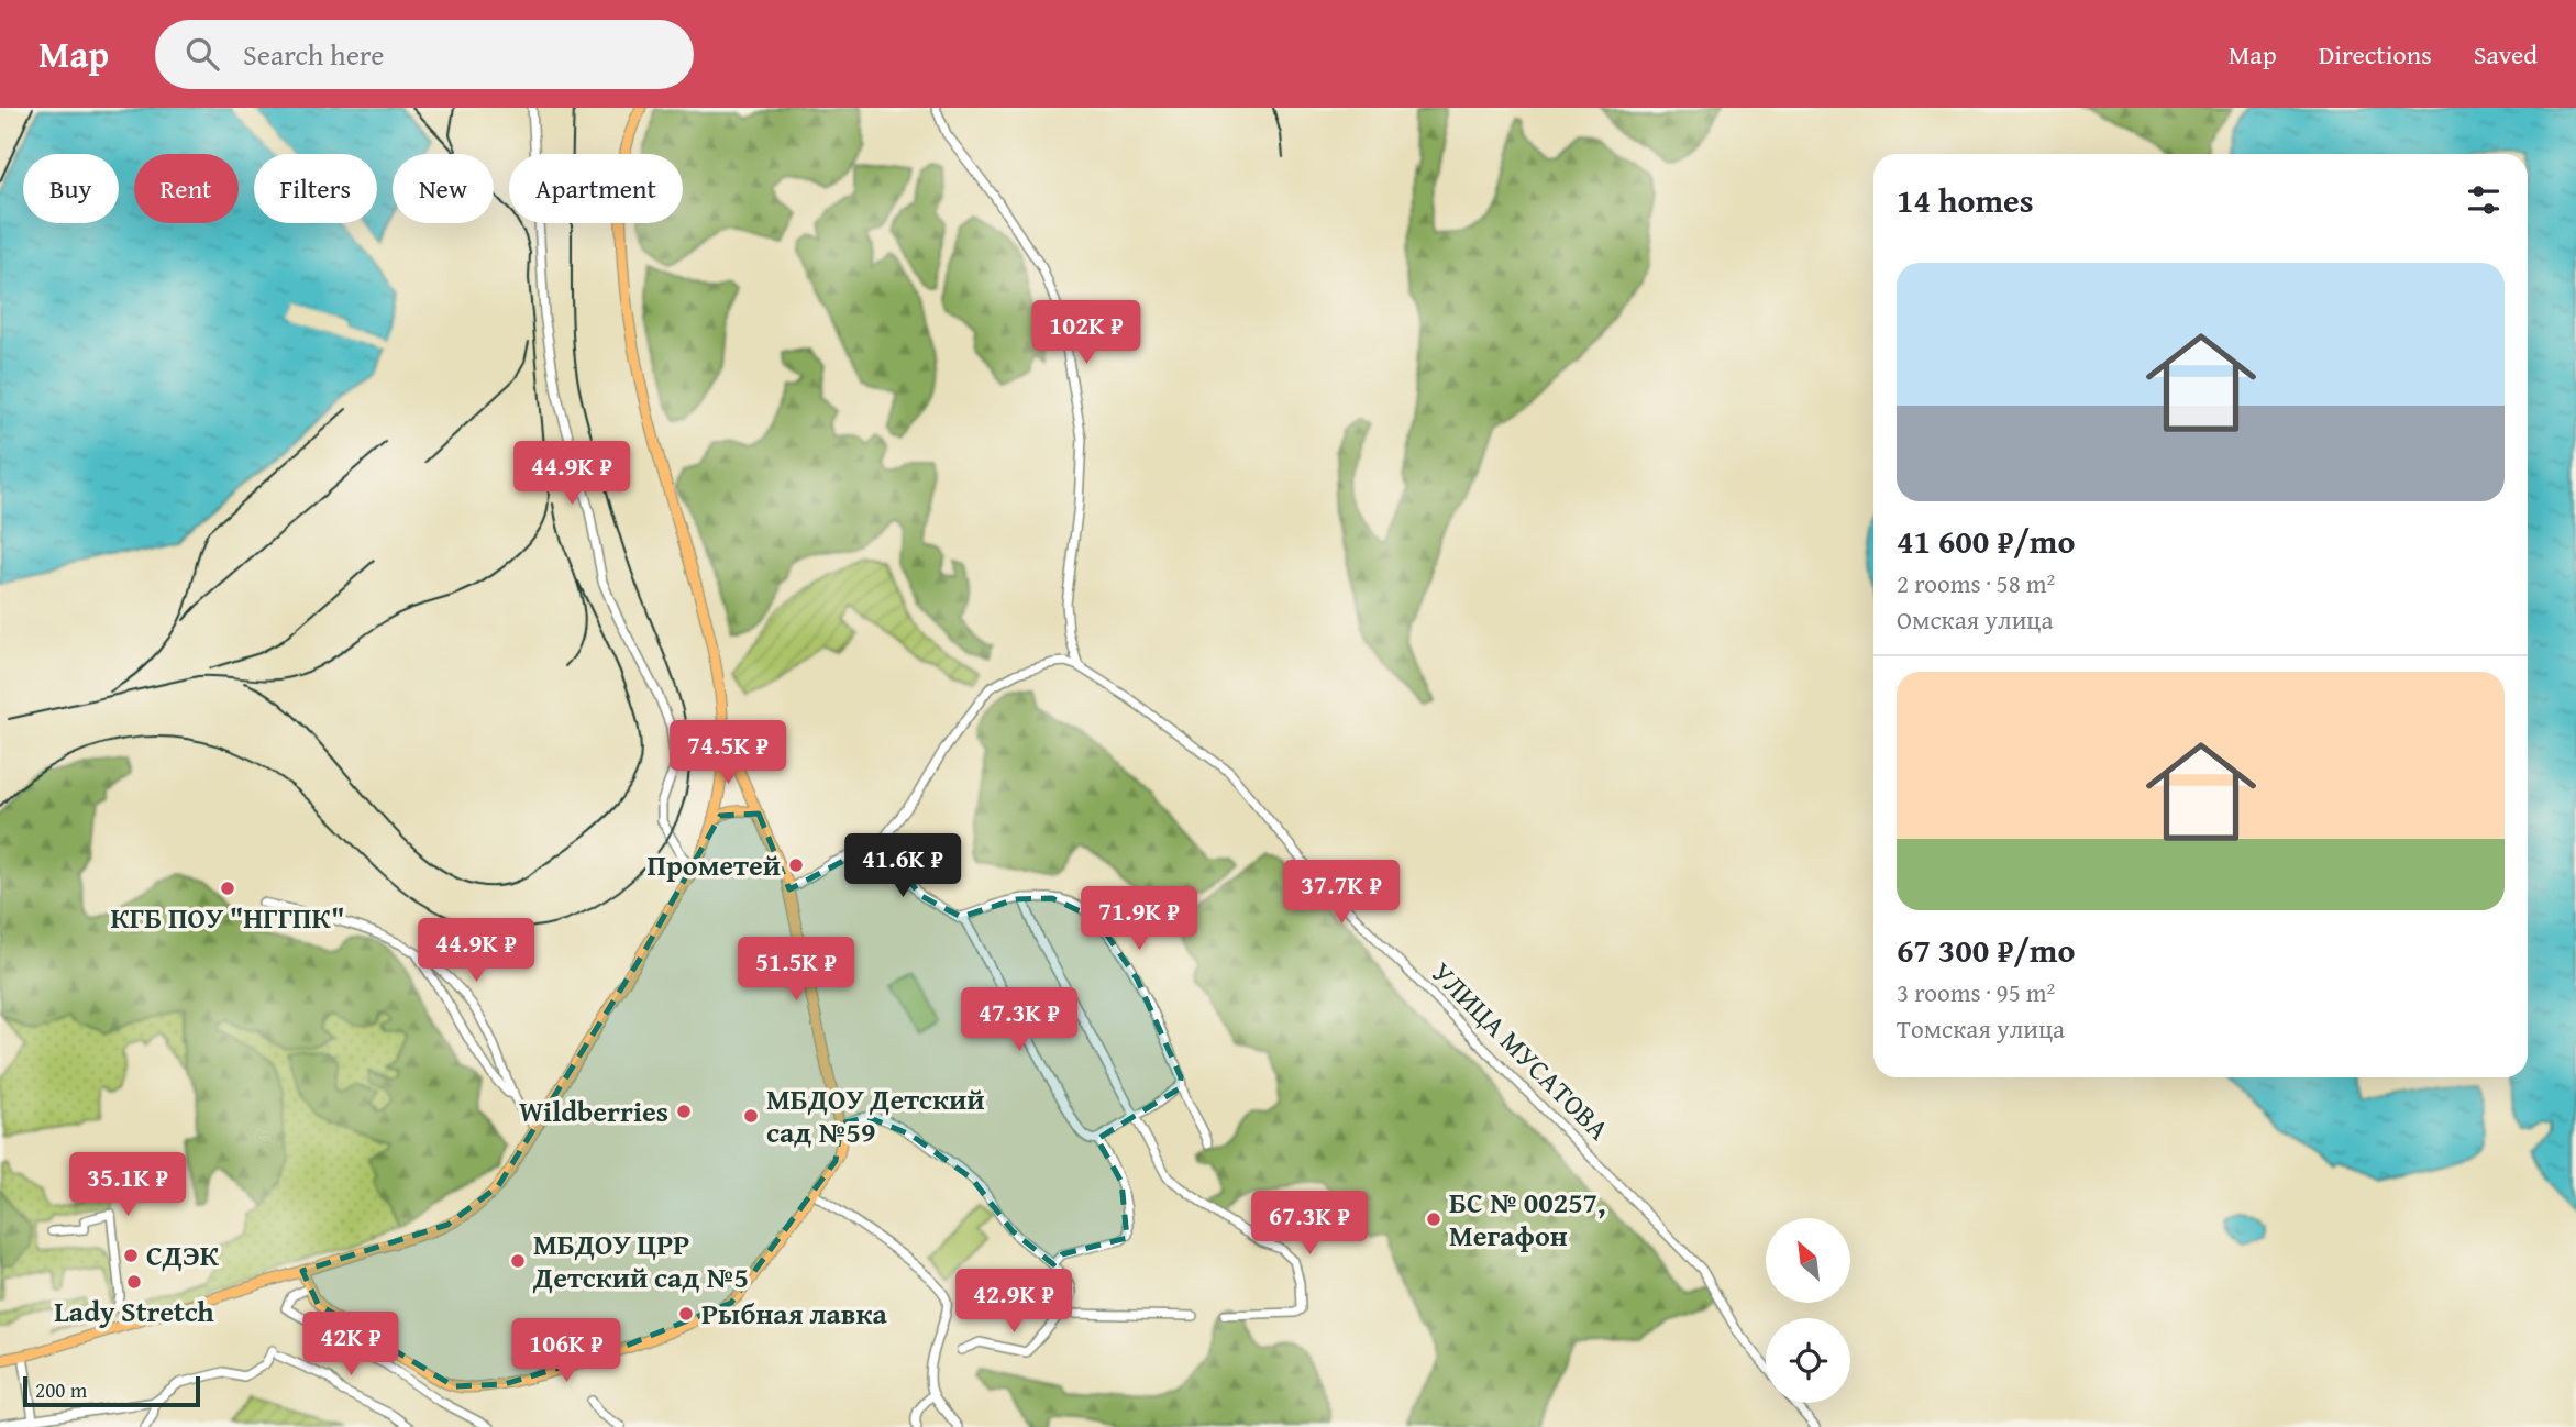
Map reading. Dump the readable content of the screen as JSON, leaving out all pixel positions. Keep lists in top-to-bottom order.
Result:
{
  "streets": {
    "street": ["УЛИЦА МУСАТОВА"]
  },
  "places": [
    "Прометей",
    "КГБ ПОУ \"НГГПК\"",
    "Wildberries",
    "МБДОУ Детский сад №59",
    "БС № 00257, Мегафон",
    "СДЭК",
    "МБДОУ ЦРР Детский сад №5",
    "Lady Stretch",
    "Рыбная лавка"
  ],
  "scale_bar": "200 m",
  "north": "top left",
  "page": {
    "header": "Map",
    "search": "Search here",
    "nav": ["Map", "Directions", "Saved"],
    "chip": [
      "Buy",
      "Rent",
      "Filters",
      "New",
      "Apartment"
    ],
    "heading": "14 homes",
    "list": [
      {
        "name": "41 600 ₽/mo",
        "note": "2 rooms · 58 m² · Омская улица"
      },
      {
        "name": "67 300 ₽/mo",
        "note": "3 rooms · 95 m² · Томская улица"
      }
    ],
    "price": [
      "102K ₽",
      "44.9K ₽",
      "74.5K ₽",
      "41.6K ₽",
      "37.7K ₽",
      "71.9K ₽",
      "44.9K ₽",
      "51.5K ₽",
      "47.3K ₽",
      "35.1K ₽",
      "67.3K ₽",
      "42.9K ₽",
      "42K ₽",
      "106K ₽"
    ],
    "scale": "200 m"
  }
}
